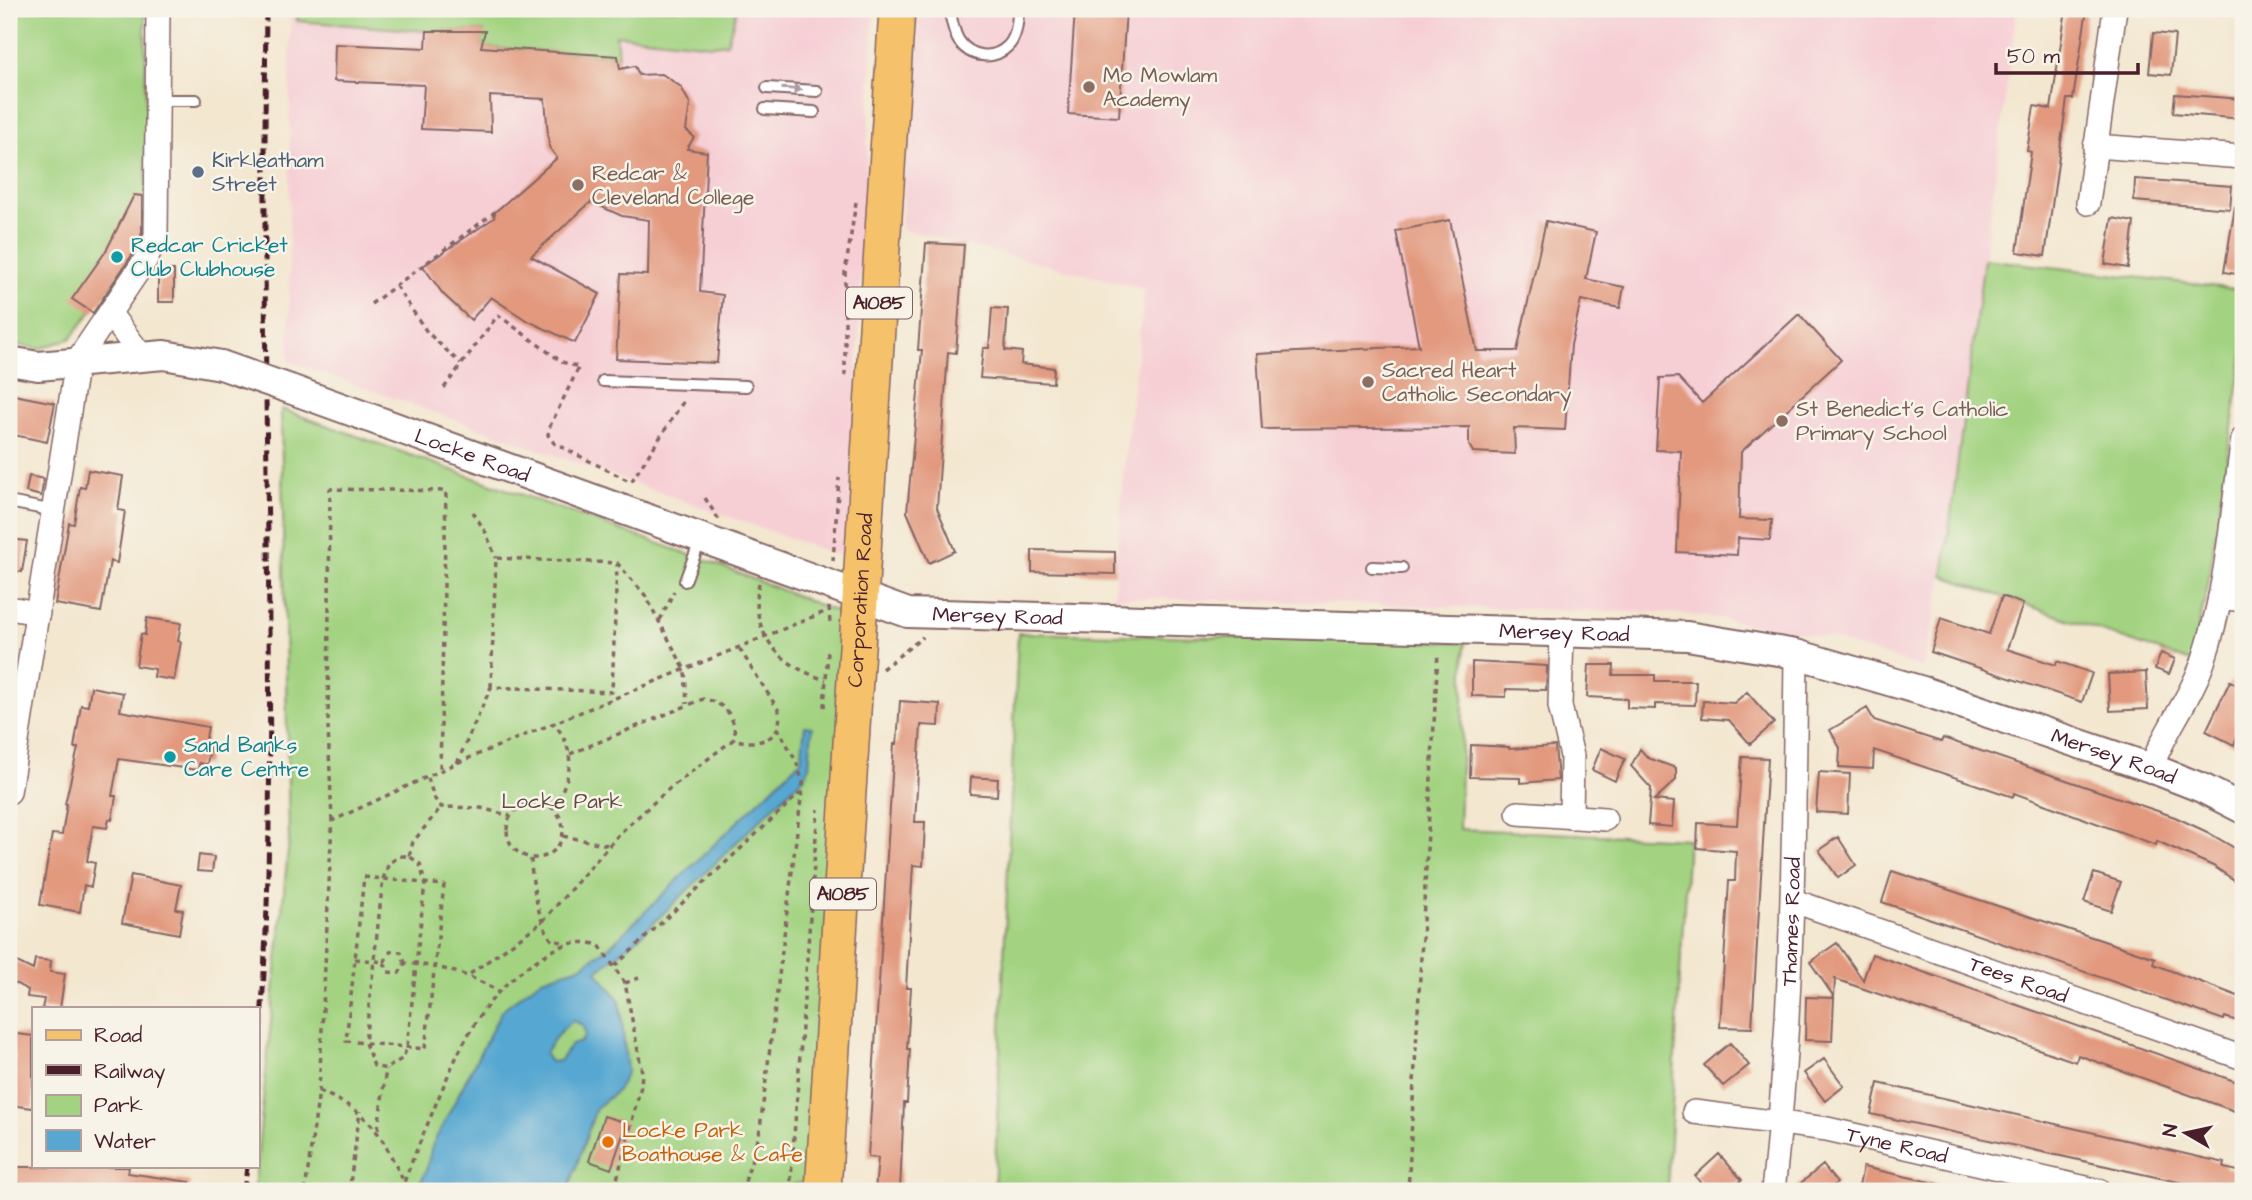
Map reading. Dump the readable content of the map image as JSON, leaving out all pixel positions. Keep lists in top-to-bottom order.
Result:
{
  "streets": {
    "main road": ["A1085", "Corporation Road"],
    "street": [
      "Locke Road",
      "Mersey Road",
      "Thames Road",
      "Tees Road",
      "Tyne Road"
    ]
  },
  "crossings": [
    ["Locke Road", "Corporation Road"],
    ["Locke Road", "Mersey Road"],
    ["Corporation Road", "Mersey Road"],
    ["Mersey Road", "Thames Road"],
    ["Thames Road", "Tees Road"],
    ["Thames Road", "Tyne Road"]
  ],
  "parks": ["Locke Park"],
  "places": [
    "Mo Mowlam Academy",
    "Kirkleatham Street",
    "Redcar & Cleveland College",
    "Redcar Cricket Club Clubhouse",
    "Sacred Heart Catholic Secondary",
    "St Benedict's Catholic Primary School",
    "Sand Banks Care Centre",
    "Locke Park Boathouse & Cafe"
  ],
  "legend": [
    "Road",
    "Railway",
    "Park",
    "Water"
  ],
  "scale_bar": "50 m",
  "north": "left"
}
